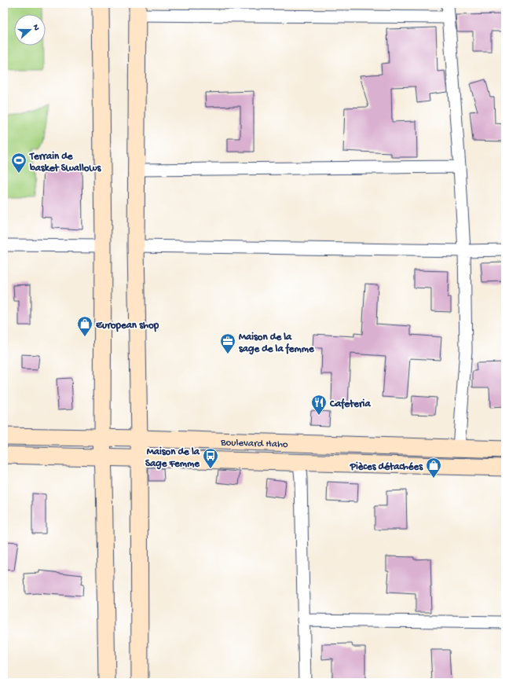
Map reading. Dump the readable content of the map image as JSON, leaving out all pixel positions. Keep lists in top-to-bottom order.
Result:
{
  "streets": {
    "main road": ["Boulevard Haho"]
  },
  "places": {
    "sports": ["Terrain de basket Swallows"],
    "shop": ["European shop", "Pièces détachées"],
    "office": ["Maison de la sage de la femme"],
    "restaurant": ["Cafeteria"],
    "bus stop": ["Maison de la Sage Femme"]
  },
  "north": "right"
}
